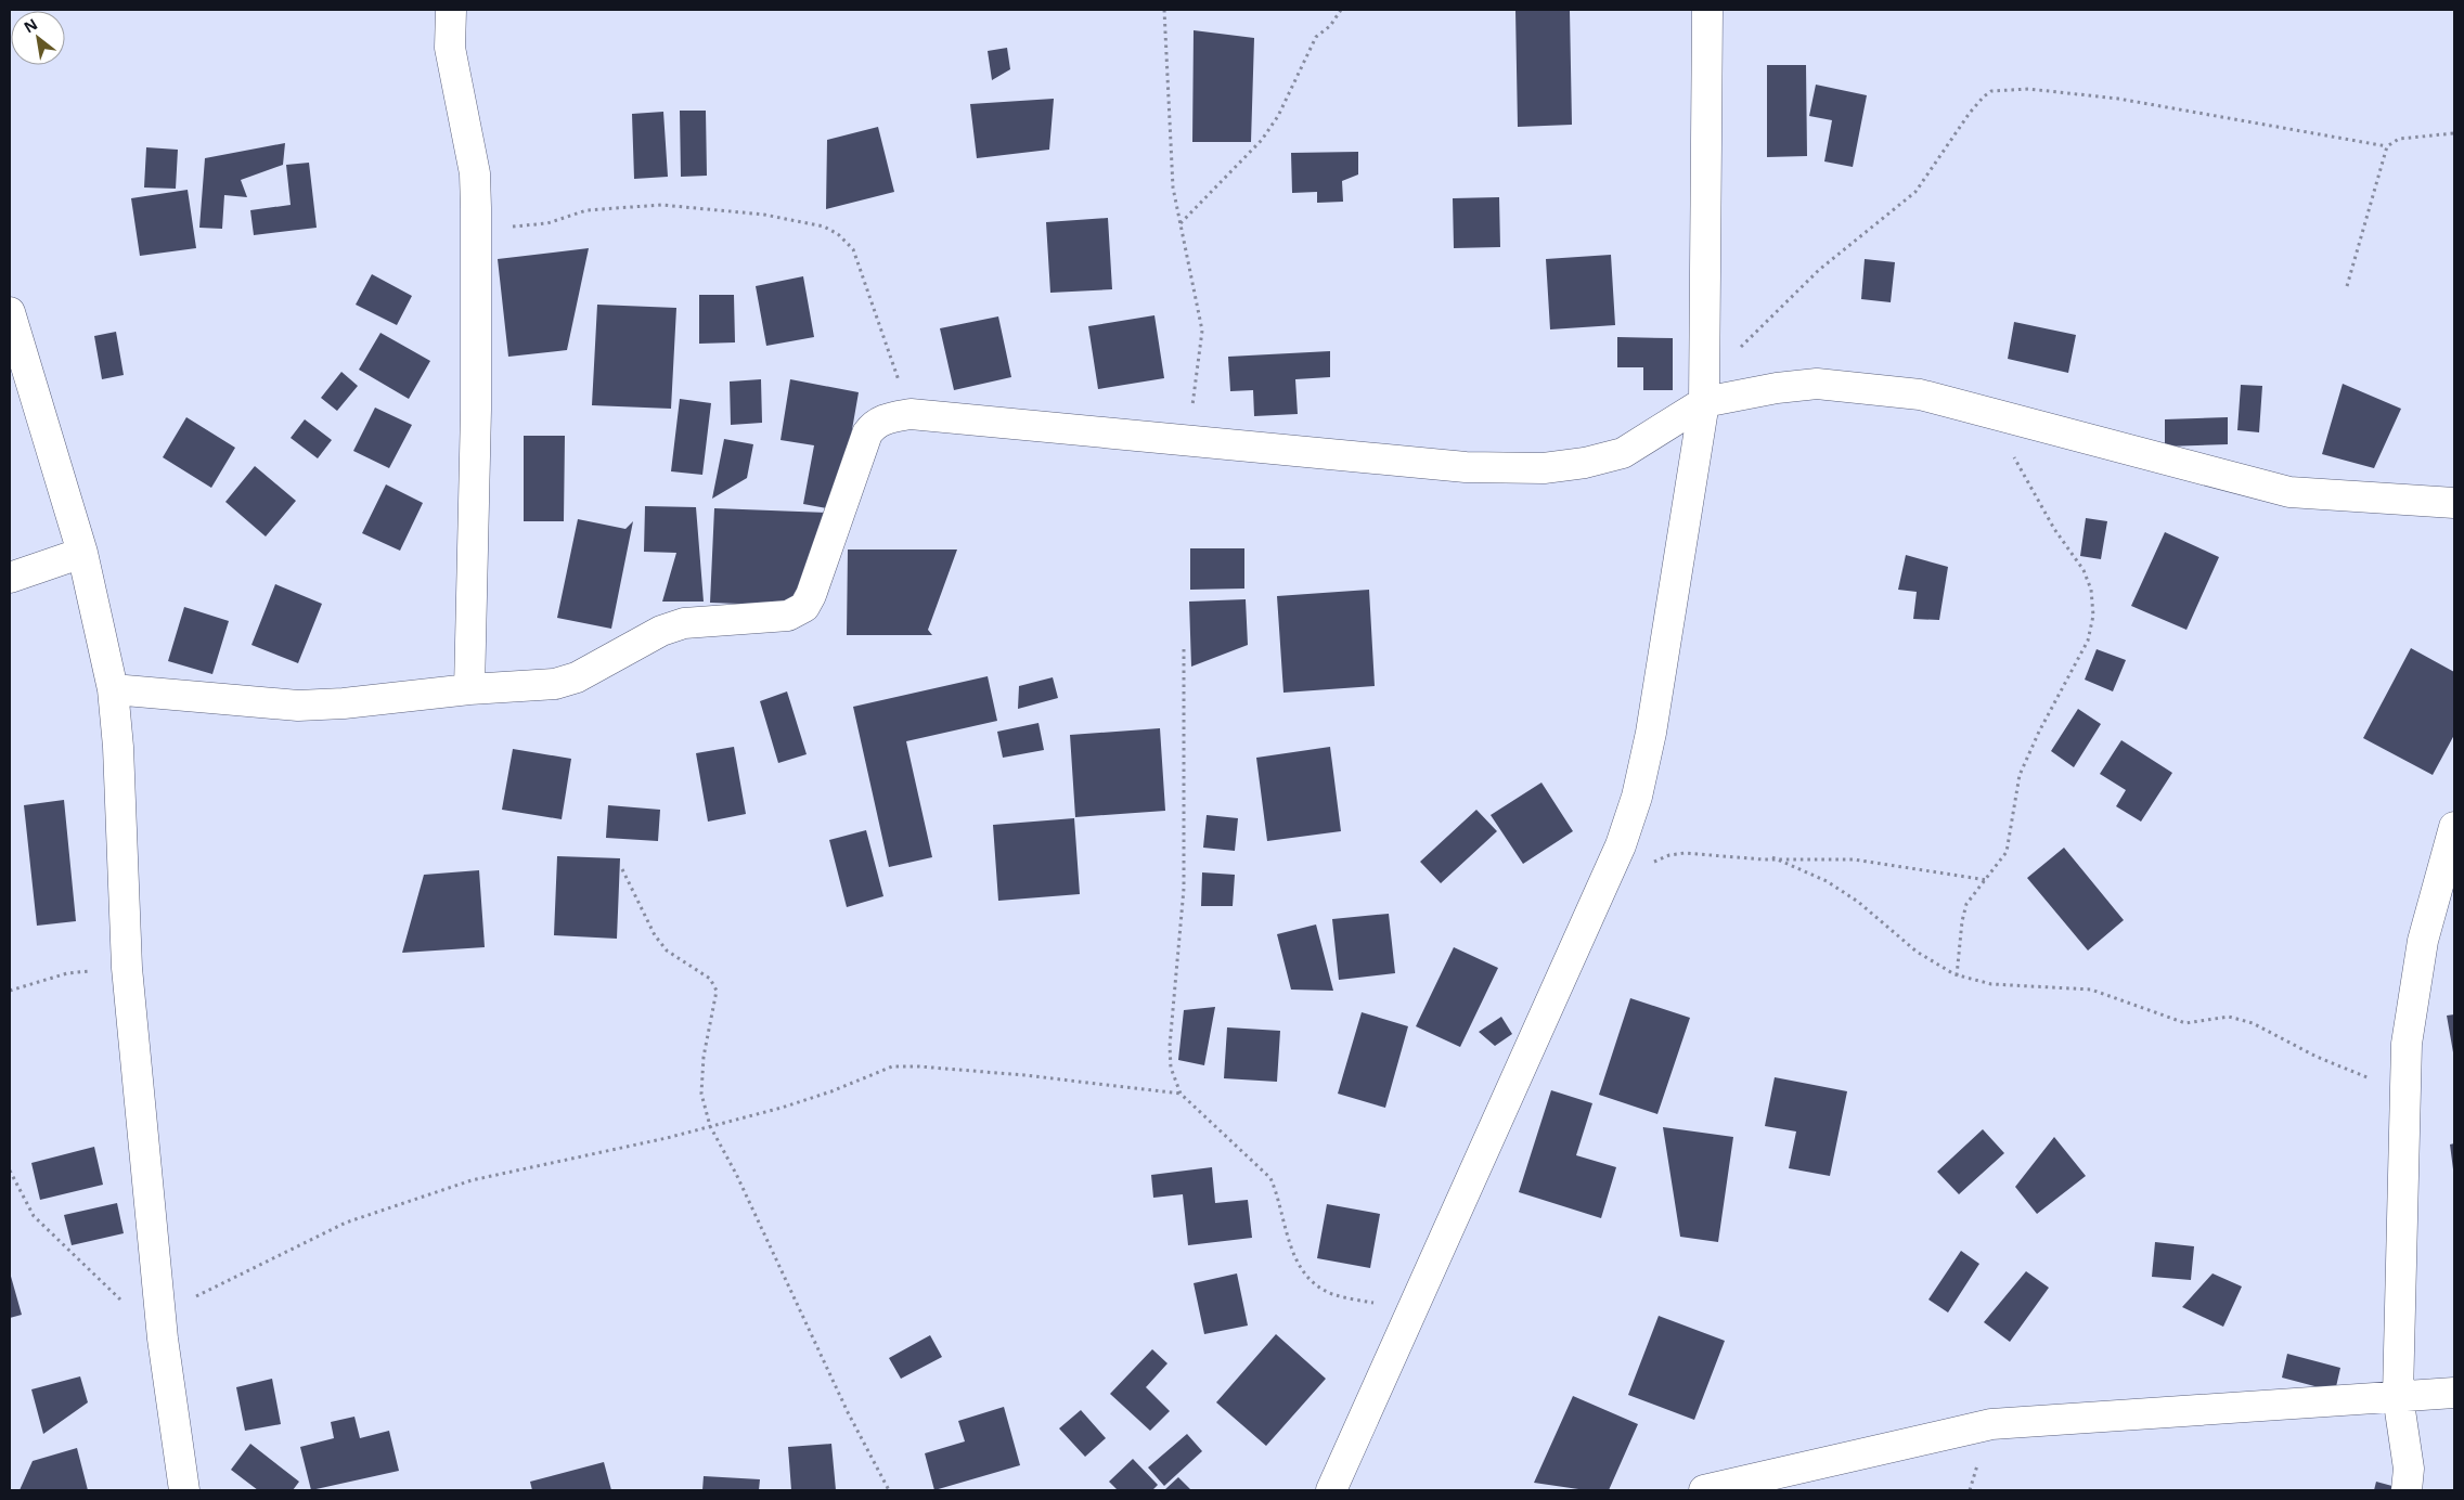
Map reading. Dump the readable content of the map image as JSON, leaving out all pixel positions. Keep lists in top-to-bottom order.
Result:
{
  "north": "top left"
}
